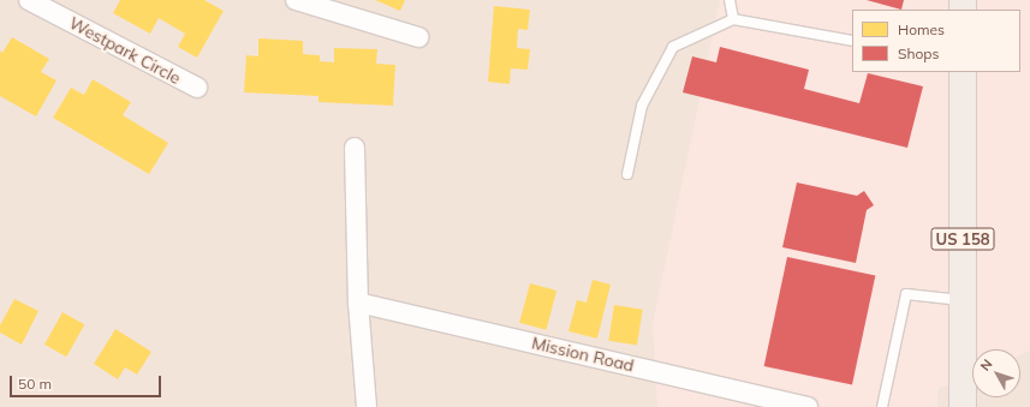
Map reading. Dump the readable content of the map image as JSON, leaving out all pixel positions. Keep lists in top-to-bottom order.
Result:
{
  "streets": {
    "main road": ["US 158"],
    "street": ["Westpark Circle", "Mission Road"]
  },
  "legend": ["Homes", "Shops"],
  "scale_bar": "50 m",
  "north": "top left"
}
